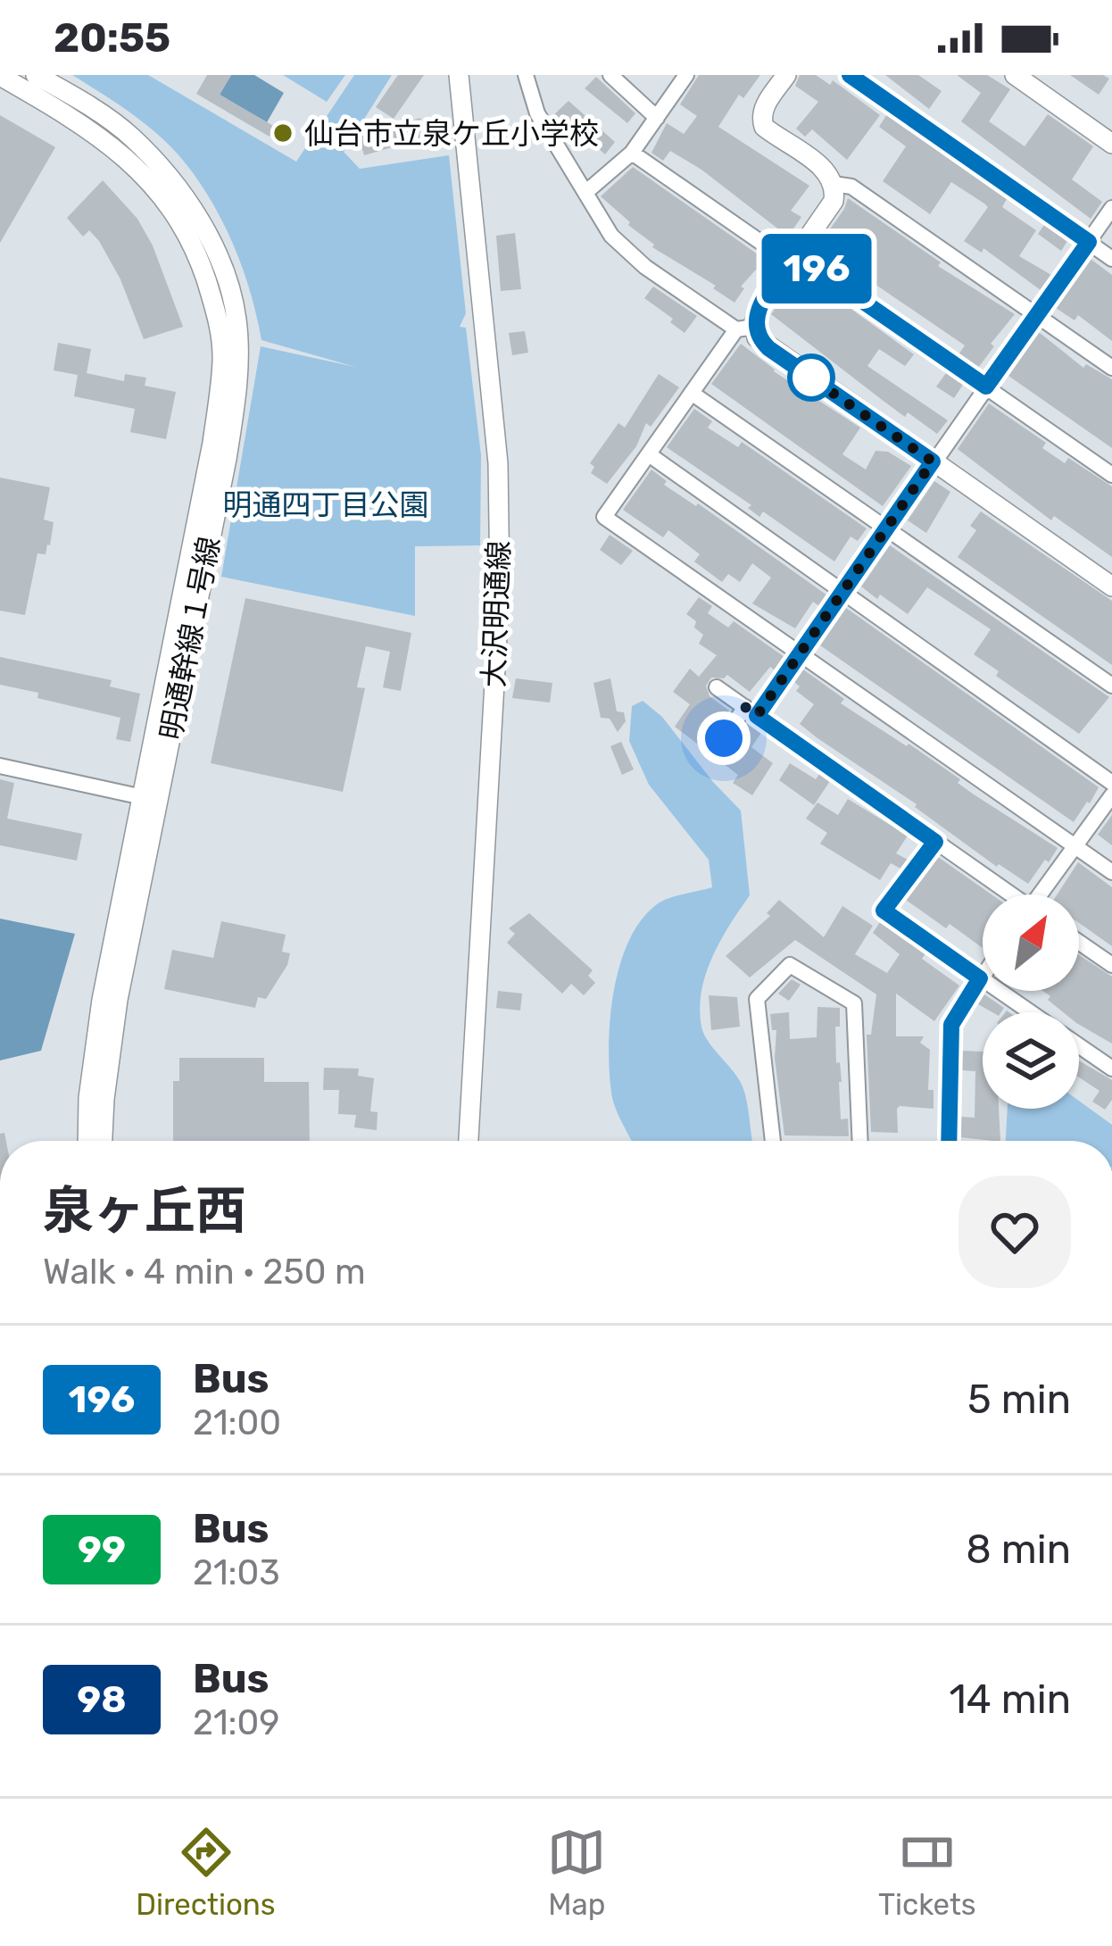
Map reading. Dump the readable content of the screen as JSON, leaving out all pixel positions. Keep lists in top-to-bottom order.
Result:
{
  "streets": {
    "street": ["大沢明通線", "明通幹線１号線"]
  },
  "parks": ["明通四丁目公園"],
  "places": ["仙台市立泉ケ丘小学校"],
  "lines": ["bus line 196"],
  "north": "top right",
  "page": {
    "status": "20:55",
    "on_map": "196",
    "heading": ["泉ヶ丘西", "Walk · 4 min · 250 m"],
    "list": [
      {
        "mark": "196",
        "name": "Bus",
        "note": "21:00",
        "value": "5 min"
      },
      {
        "mark": "99",
        "name": "Bus",
        "note": "21:03",
        "value": "8 min"
      },
      {
        "mark": "98",
        "name": "Bus",
        "note": "21:09",
        "value": "14 min"
      }
    ],
    "tabs": ["Directions", "Map", "Tickets"]
  }
}
